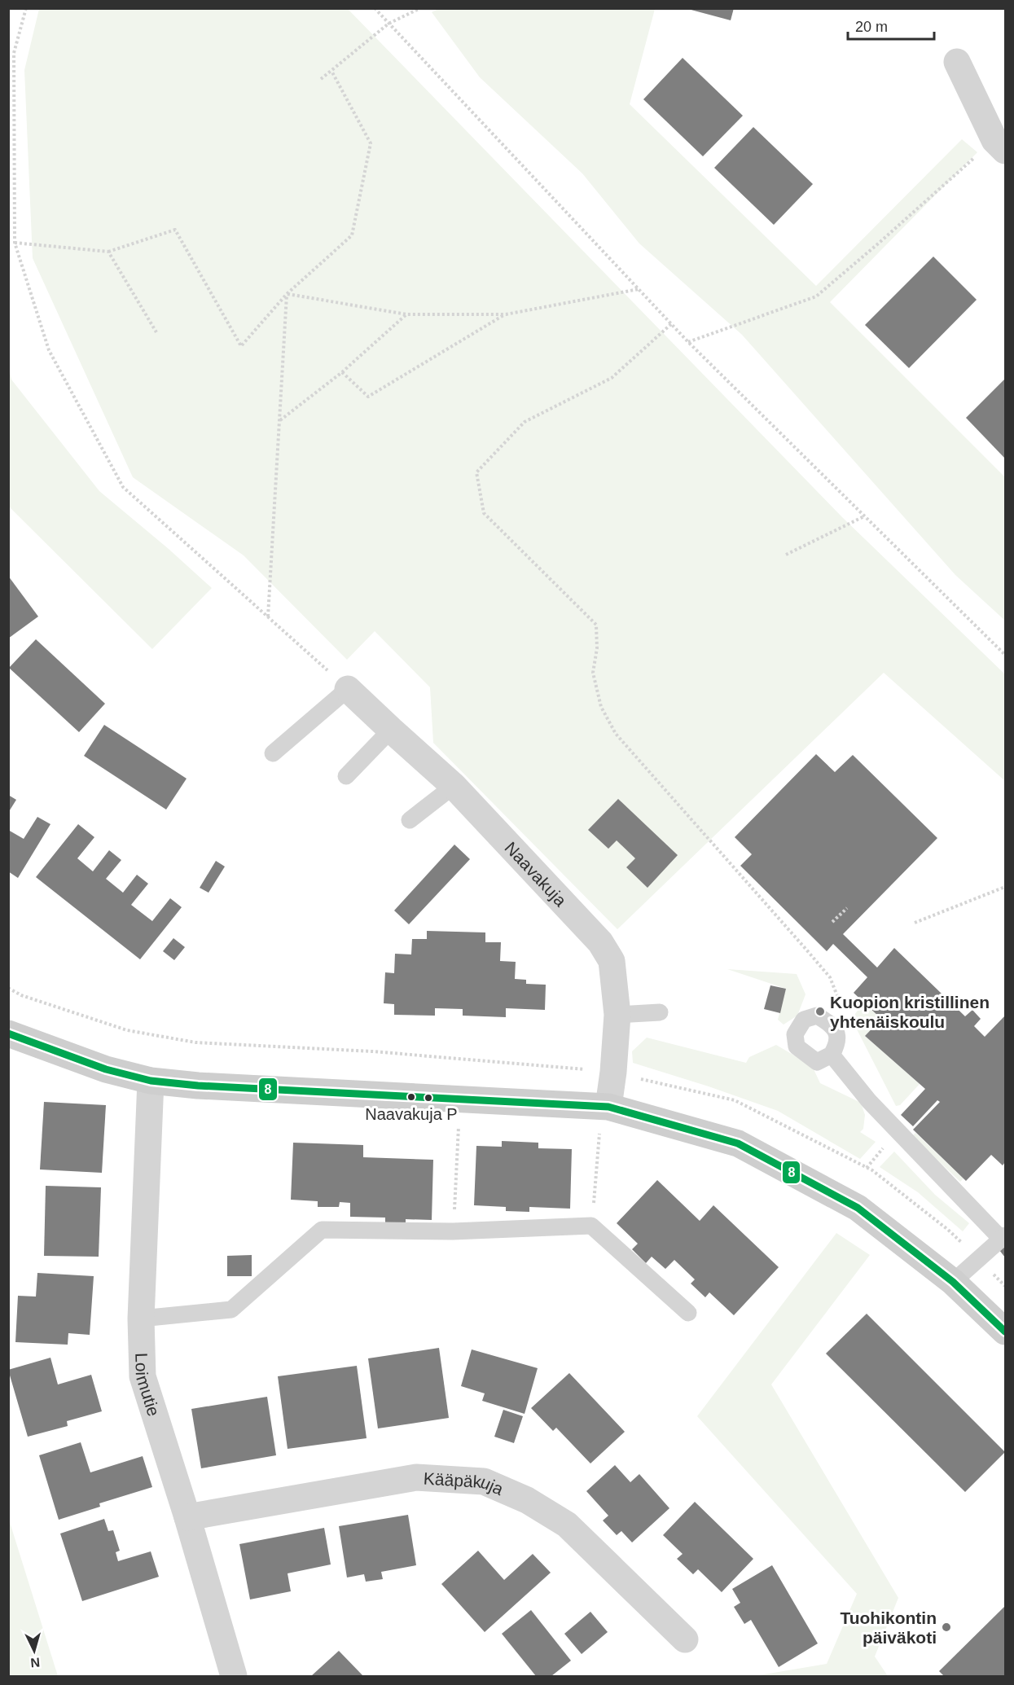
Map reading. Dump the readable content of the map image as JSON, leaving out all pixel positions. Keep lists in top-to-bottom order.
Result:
{
  "streets": {
    "street": ["Naavakuja", "Loimutie", "Kääpäkuja"]
  },
  "crossings": [
    ["Loimutie", "Kääpäkuja"]
  ],
  "places": ["Kuopion kristillinen yhtenäiskoulu", "Naavakuja P", "Tuohikontin päiväkoti"],
  "lines": ["transit line 8"],
  "scale_bar": "20 m",
  "north": "bottom"
}
